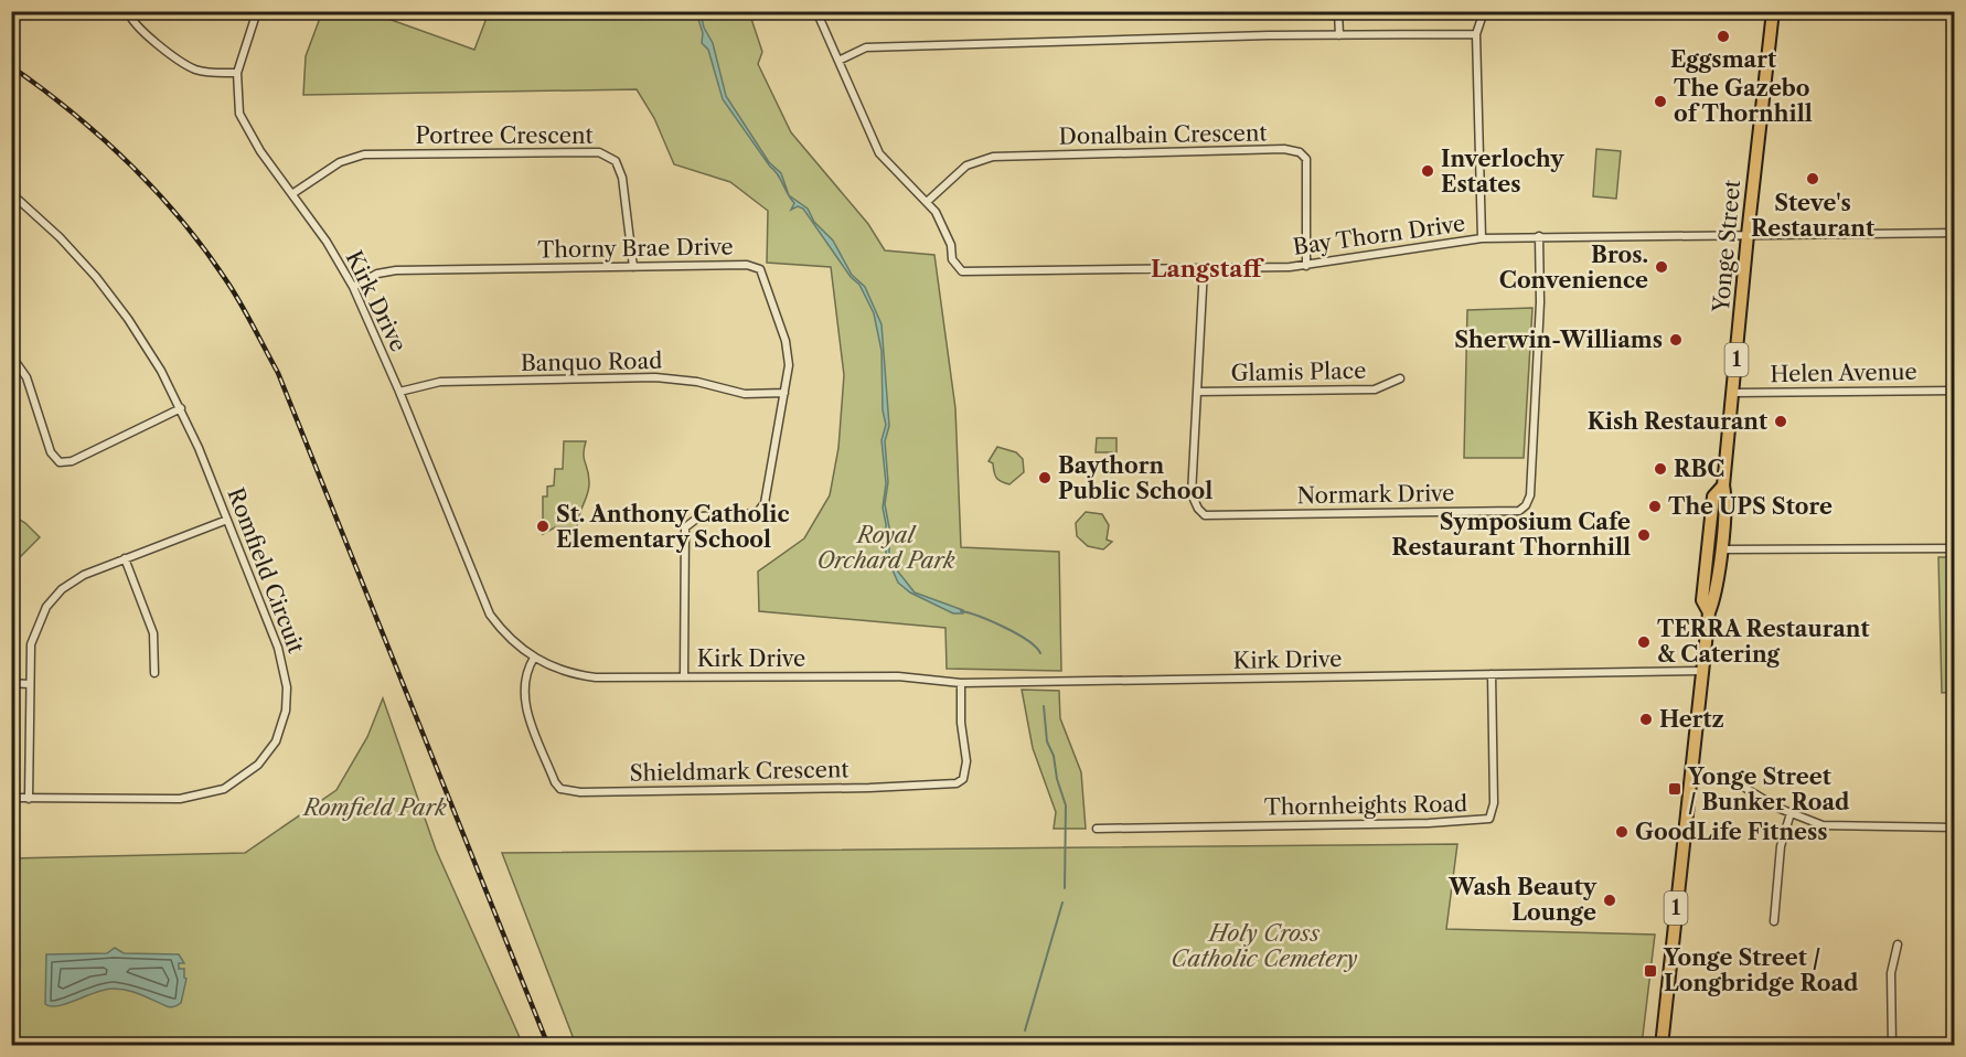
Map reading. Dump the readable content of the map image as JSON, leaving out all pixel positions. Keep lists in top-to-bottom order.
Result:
{
  "streets": {
    "main road": ["Yonge Street", "1"],
    "street": [
      "Donalbain Crescent",
      "Portree Crescent",
      "Bay Thorn Drive",
      "Thorny Brae Drive",
      "Kirk Drive",
      "Banquo Road",
      "Glamis Place",
      "Helen Avenue",
      "Normark Drive",
      "Romfield Circuit",
      "Shieldmark Crescent",
      "Thornheights Road"
    ]
  },
  "crossings": [
    ["Donalbain Crescent", "Bay Thorn Drive"],
    ["Portree Crescent", "Thorny Brae Drive"],
    ["Portree Crescent", "Kirk Drive"],
    ["Bay Thorn Drive", "Yonge Street"],
    ["Bay Thorn Drive", "Normark Drive"],
    ["Yonge Street", "Kirk Drive"],
    ["Yonge Street", "Helen Avenue"],
    ["Thorny Brae Drive", "Kirk Drive"],
    ["Thorny Brae Drive", "Banquo Road"],
    ["Kirk Drive", "Banquo Road"],
    ["Kirk Drive", "Shieldmark Crescent"],
    ["Kirk Drive", "Thornheights Road"],
    ["Glamis Place", "Normark Drive"]
  ],
  "districts": ["Langstaff"],
  "parks": ["Royal Orchard Park", "Romfield Park", "Holy Cross Catholic Cemetery"],
  "places": {
    "other": [
      "Eggsmart",
      "The Gazebo of Thornhill",
      "Inverlochy Estates",
      "Steve's Restaurant",
      "Bros. Convenience",
      "Sherwin-Williams",
      "Kish Restaurant",
      "RBC",
      "Baythorn Public School",
      "The UPS Store",
      "St. Anthony Catholic Elementary School",
      "Symposium Cafe Restaurant Thornhill",
      "TERRA Restaurant & Catering",
      "Hertz",
      "GoodLife Fitness",
      "Wash Beauty Lounge"
    ],
    "transit": ["Yonge Street / Bunker Road", "Yonge Street / Longbridge Road"]
  }
}
